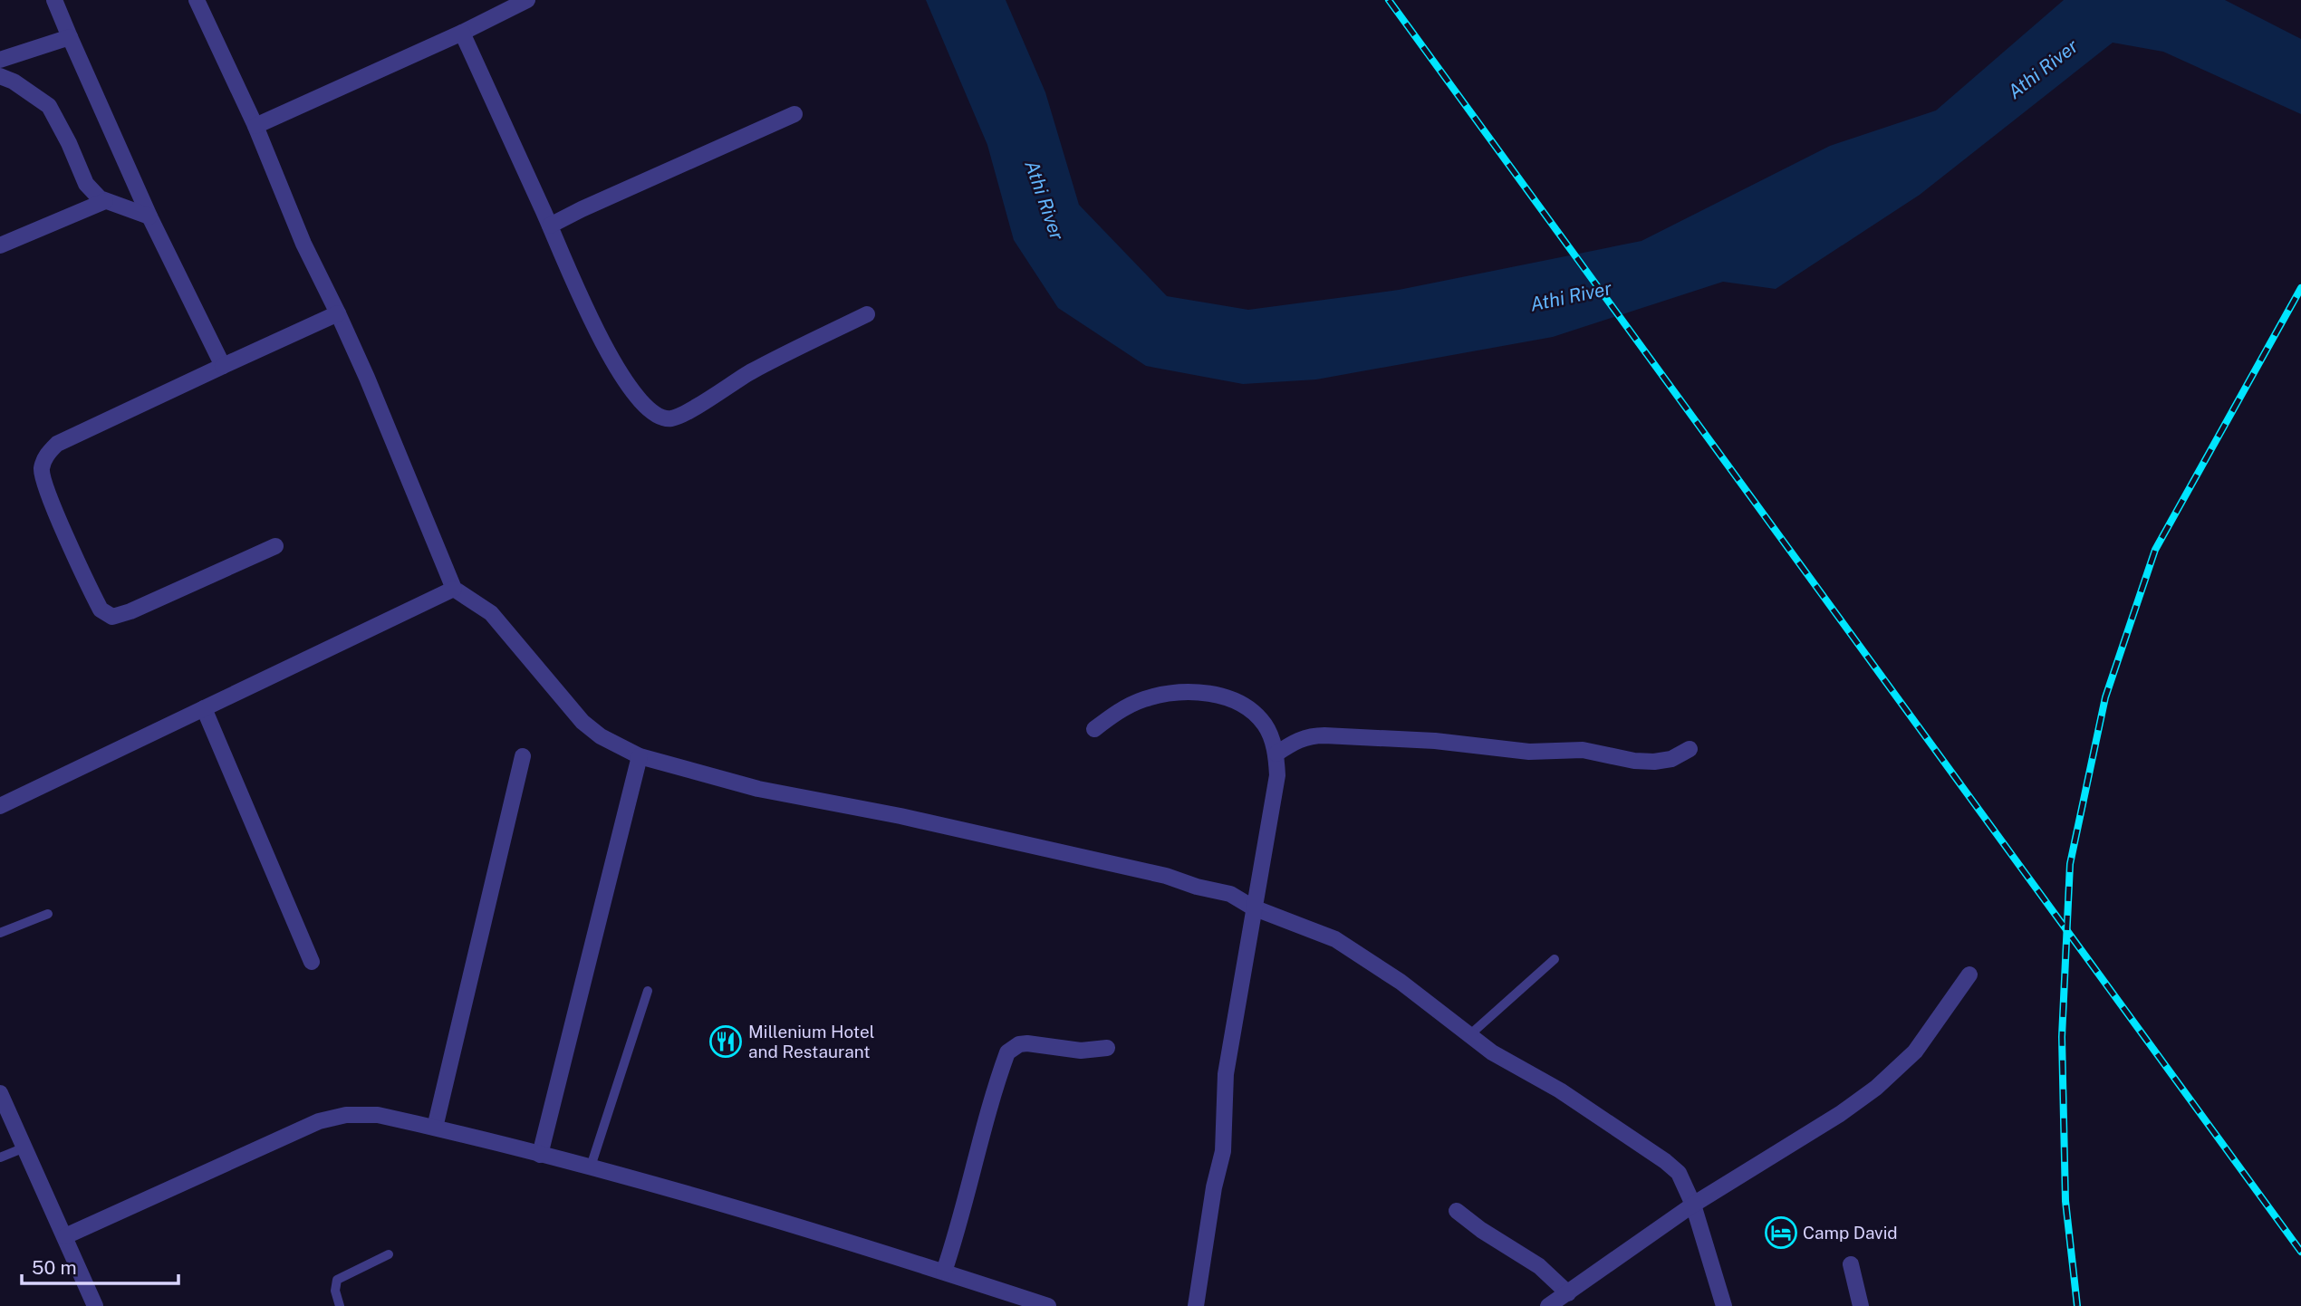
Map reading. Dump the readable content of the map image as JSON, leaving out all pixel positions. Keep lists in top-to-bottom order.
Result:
{
  "water": ["Athi River"],
  "places": {
    "restaurant": ["Millenium Hotel and Restaurant"],
    "hotel": ["Camp David"]
  },
  "scale_bar": "50 m"
}
